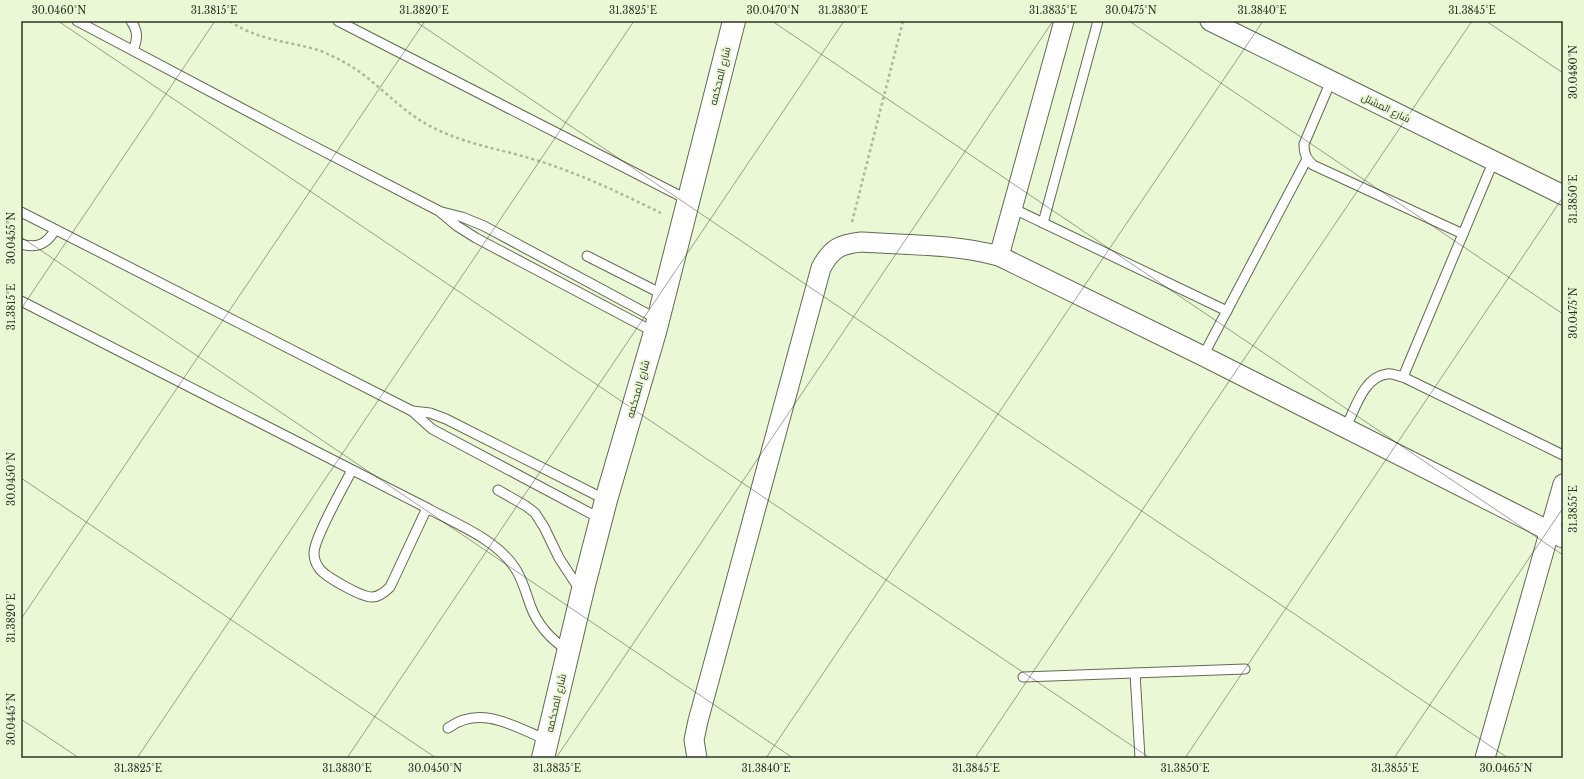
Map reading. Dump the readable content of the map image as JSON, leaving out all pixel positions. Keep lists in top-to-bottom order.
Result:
{
  "streets": {
    "street": ["شارع المحكمه", "شارع المشتل"]
  },
  "coordinates": [
    "30.0460°N",
    "31.3815°E",
    "31.3820°E",
    "31.3825°E",
    "30.0470°N",
    "31.3830°E",
    "31.3835°E",
    "30.0475°N",
    "31.3840°E",
    "31.3845°E",
    "30.0480°N",
    "31.3850°E",
    "30.0455°N",
    "30.0450°N",
    "31.3855°E",
    "30.0445°N",
    "30.0465°N"
  ]
}
